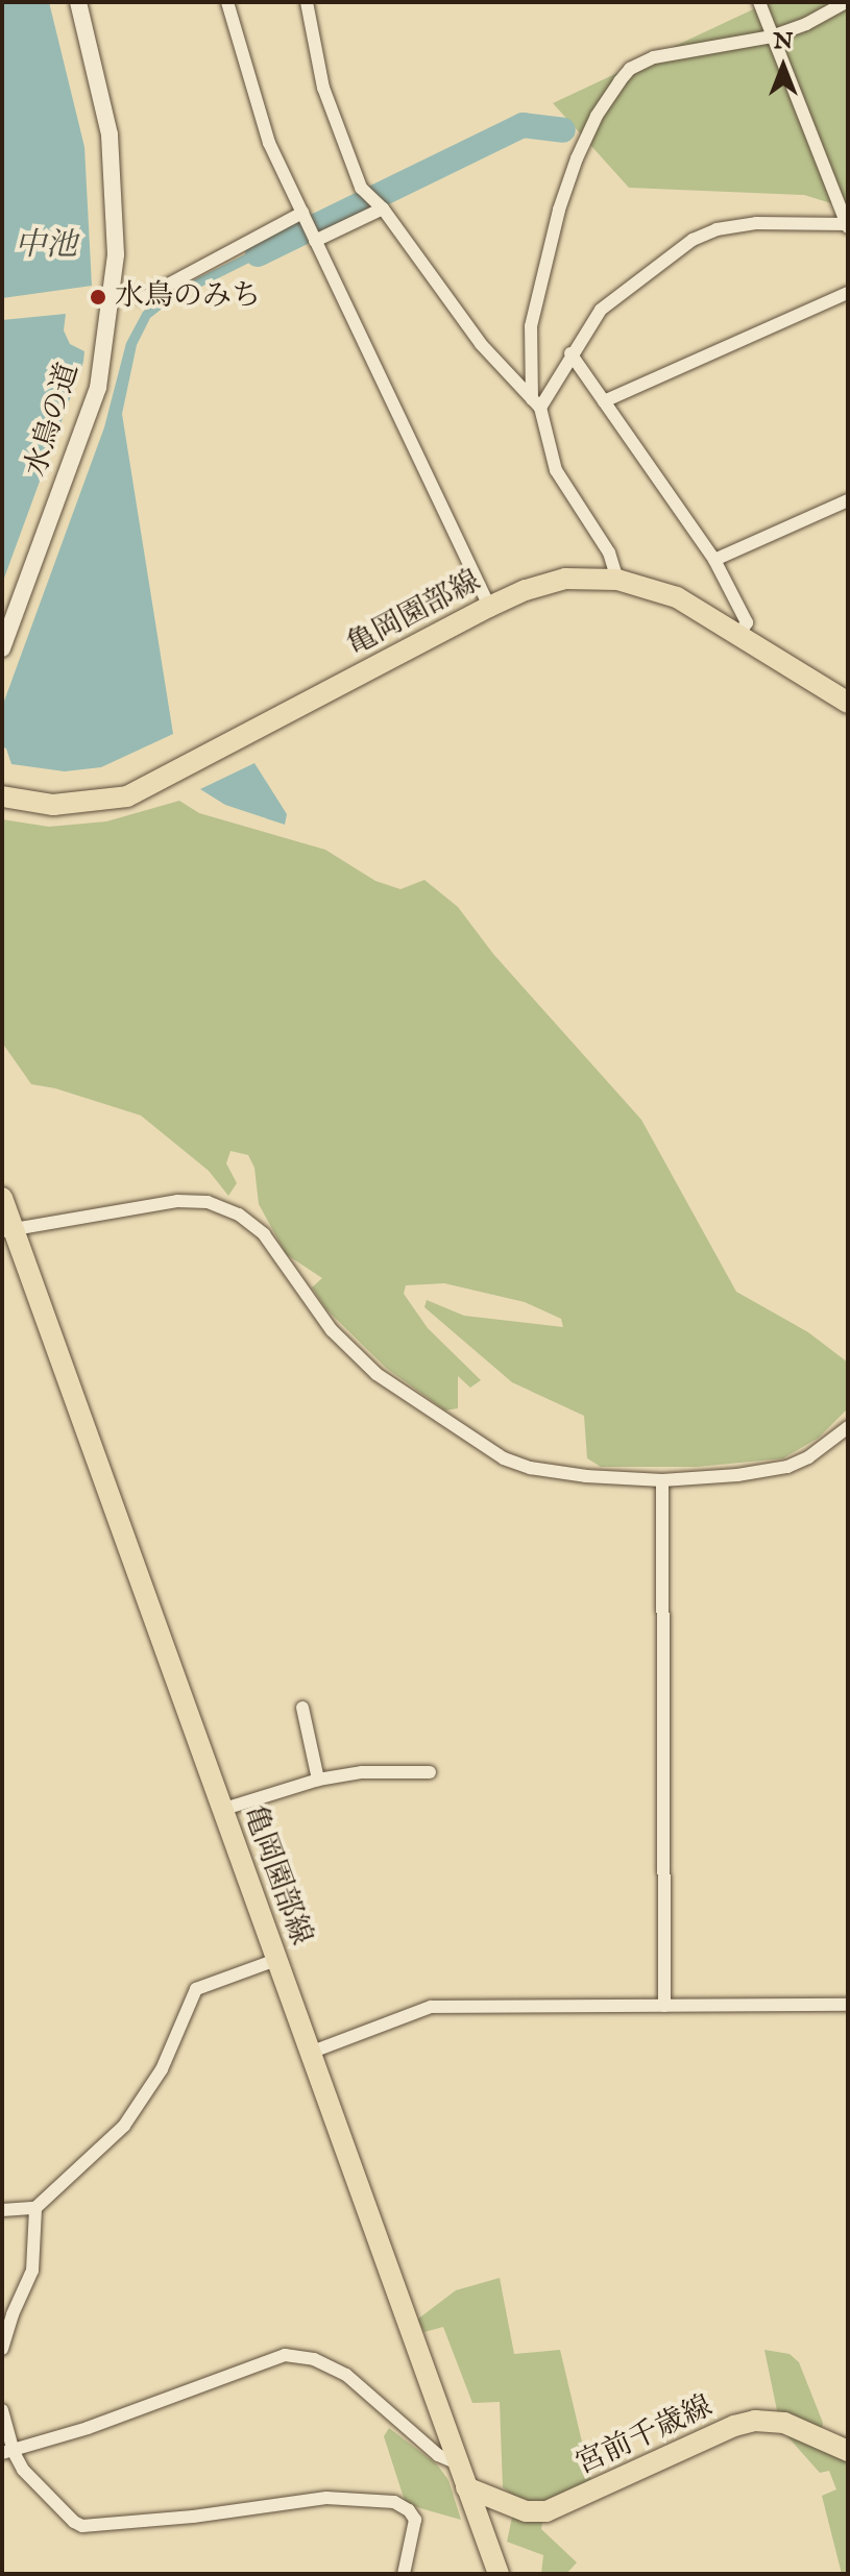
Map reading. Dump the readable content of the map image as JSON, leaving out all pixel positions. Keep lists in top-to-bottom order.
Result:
{
  "streets": {
    "main road": ["亀岡園部線", "宮前千歳線"],
    "street": ["水鳥の道"]
  },
  "crossings": [
    ["亀岡園部線", "宮前千歳線"]
  ],
  "water": ["中池"],
  "places": ["水鳥のみち"],
  "north": "top"
}
